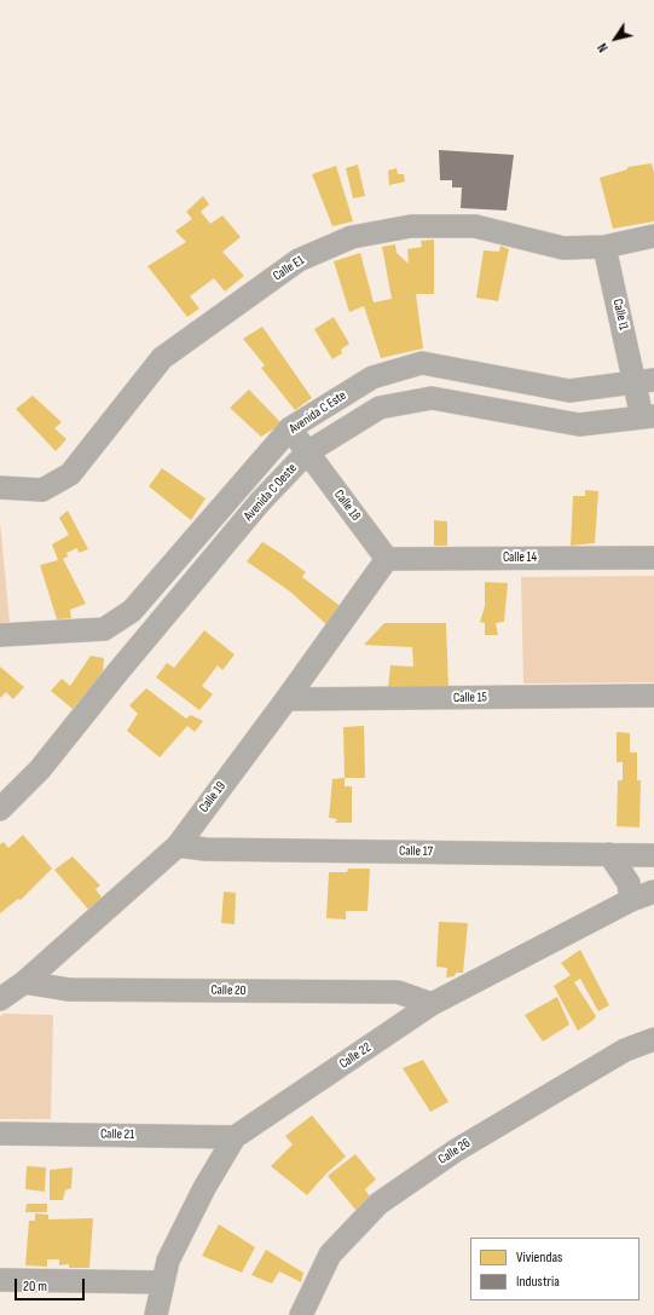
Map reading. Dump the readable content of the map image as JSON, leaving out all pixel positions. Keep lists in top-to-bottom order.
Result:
{
  "streets": {
    "street": [
      "Calle E1",
      "Calle I1",
      "Avenida C Este",
      "Avenida C Oeste",
      "Calle 18",
      "Calle 14",
      "Calle 15",
      "Calle 19",
      "Calle 17",
      "Calle 20",
      "Calle 22",
      "Calle 21",
      "Calle 26"
    ]
  },
  "crossings": [
    ["Calle E1", "Calle I1"],
    ["Calle I1", "Avenida C Este"],
    ["Calle I1", "Avenida C Oeste"],
    ["Avenida C Este", "Calle 18"],
    ["Avenida C Oeste", "Calle 18"],
    ["Calle 18", "Calle 14"],
    ["Calle 18", "Calle 19"],
    ["Calle 14", "Calle 19"],
    ["Calle 15", "Calle 19"],
    ["Calle 19", "Calle 17"],
    ["Calle 19", "Calle 20"],
    ["Calle 20", "Calle 22"],
    ["Calle 22", "Calle 21"]
  ],
  "legend": ["Viviendas", "Industria"],
  "scale_bar": "20 m",
  "north": "bottom left"
}
